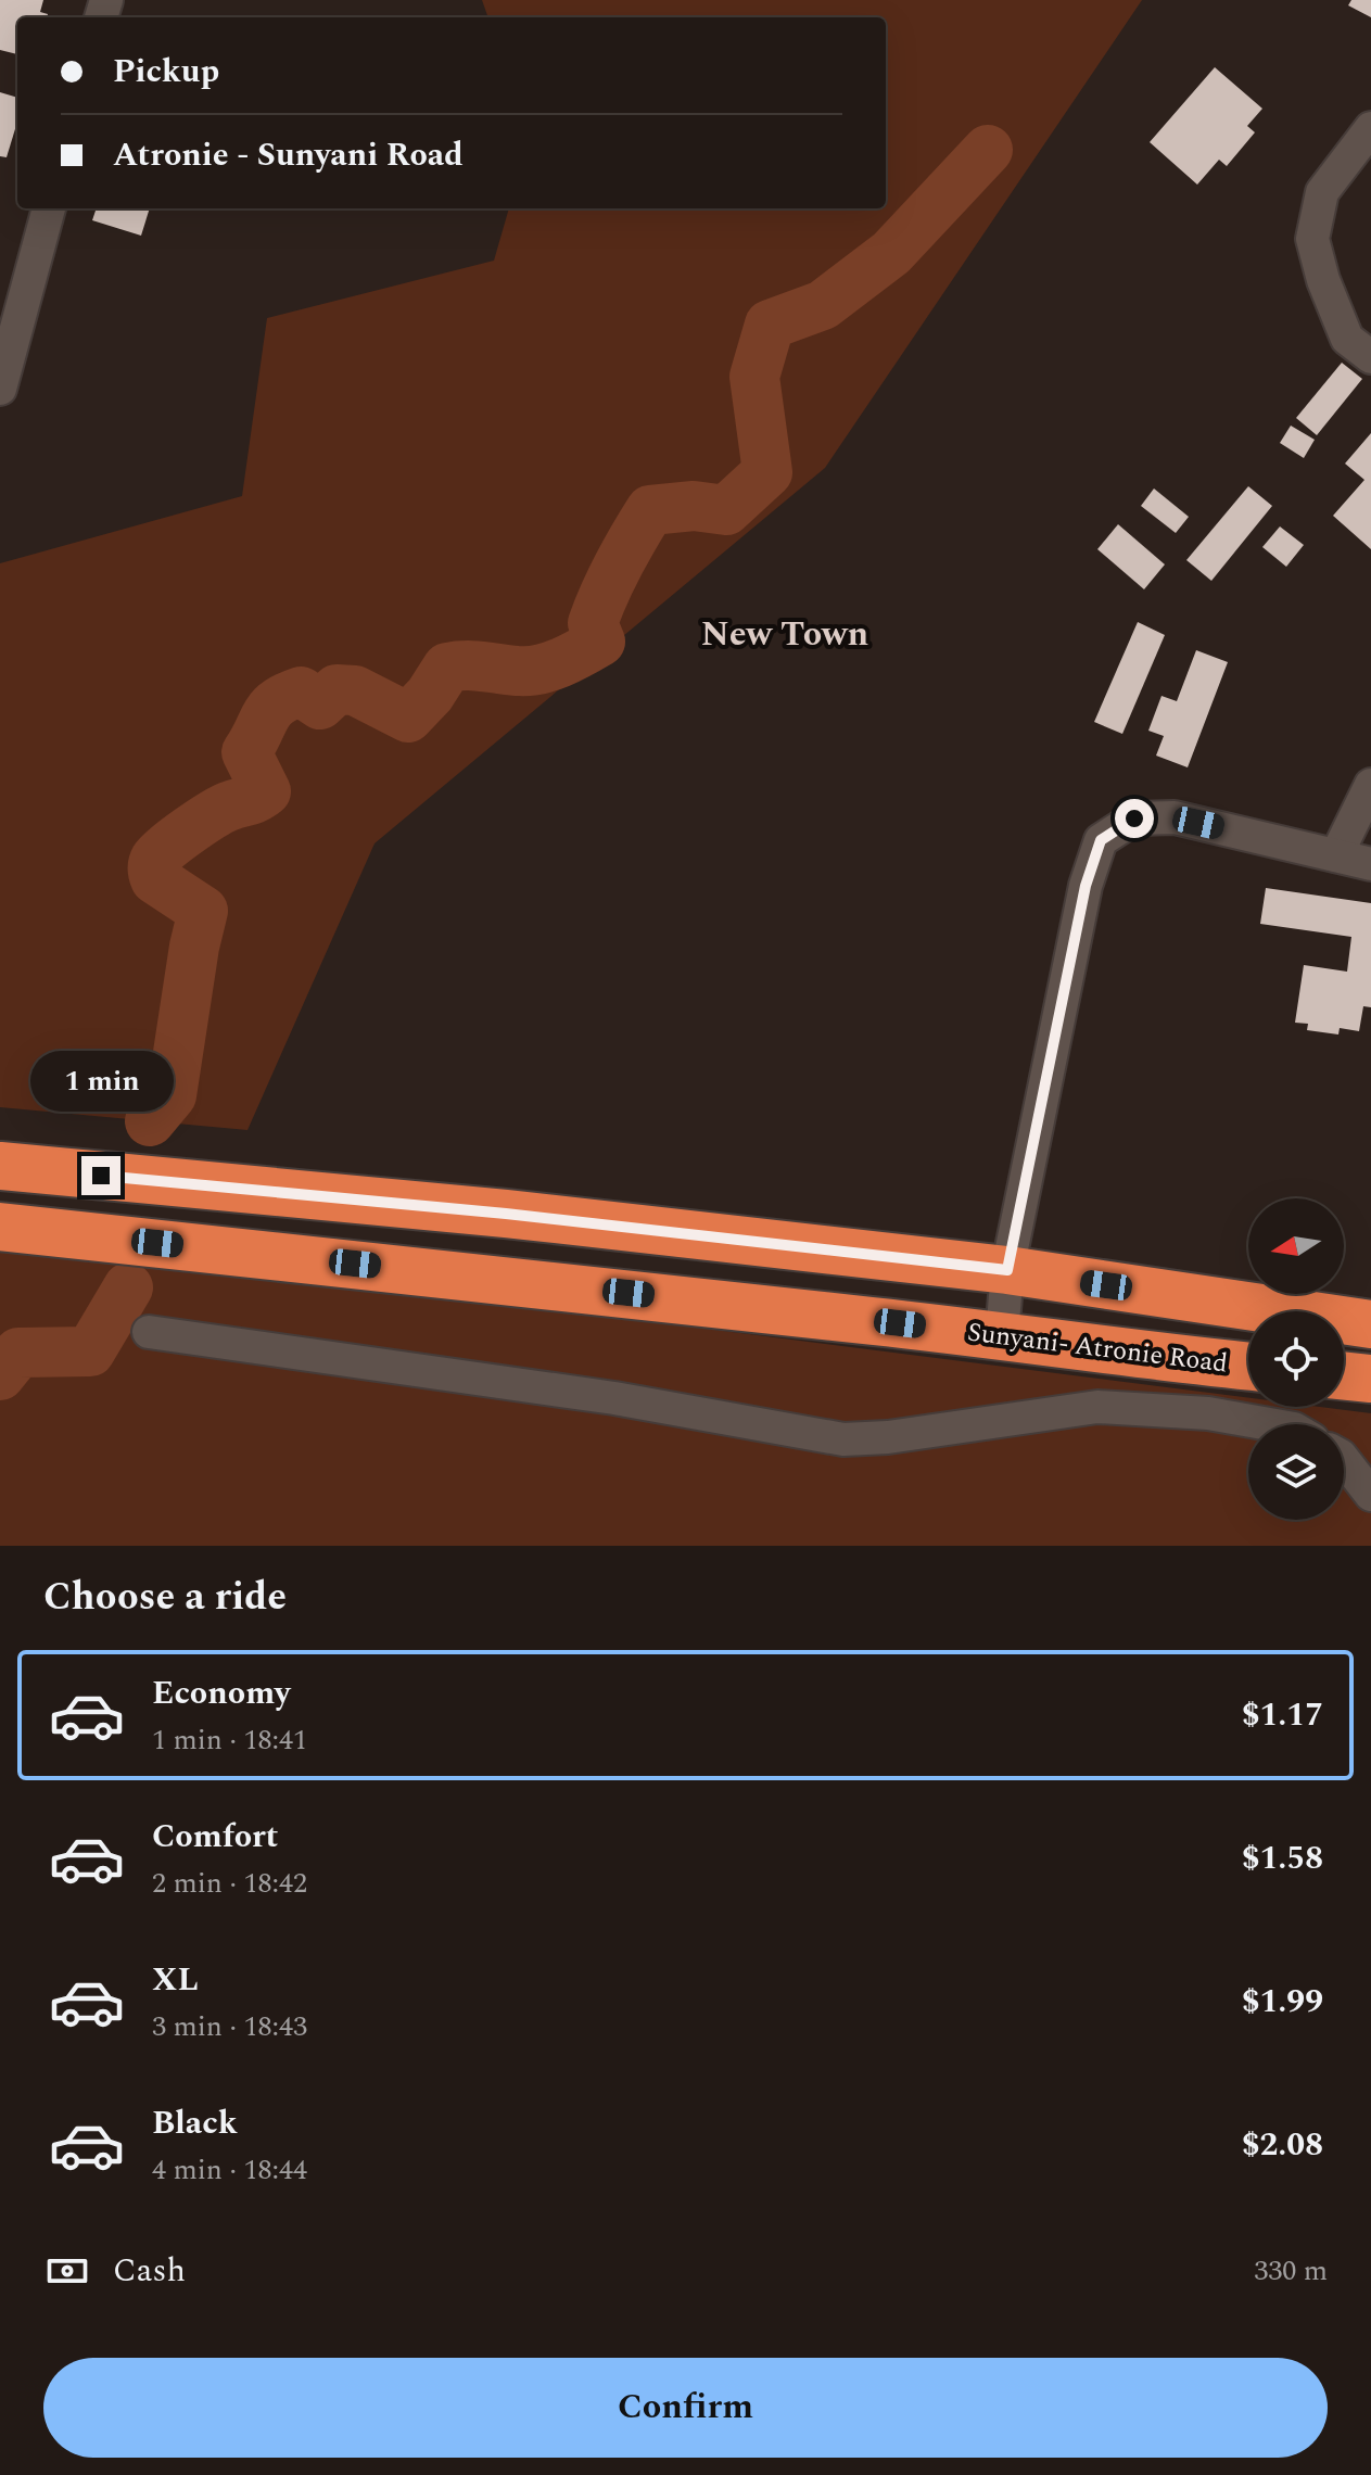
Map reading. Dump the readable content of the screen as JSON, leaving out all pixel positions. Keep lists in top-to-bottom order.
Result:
{
  "streets": {
    "highway": ["Sunyani- Atronie Road"]
  },
  "districts": ["New Town"],
  "north": "left",
  "page": {
    "banner": ["Pickup", "Atronie - Sunyani Road"],
    "bubble": "1 min",
    "heading": "Choose a ride",
    "list": [
      {
        "name": "Economy",
        "note": "1 min · 18:41",
        "value": "$1.17"
      },
      {
        "name": "Comfort",
        "note": "2 min · 18:42",
        "value": "$1.58"
      },
      {
        "name": "XL",
        "note": "3 min · 18:43",
        "value": "$1.99"
      },
      {
        "name": "Black",
        "note": "4 min · 18:44",
        "value": "$2.08"
      }
    ],
    "pay": ["Cash", "330 m"],
    "buttons": "Confirm"
  }
}
